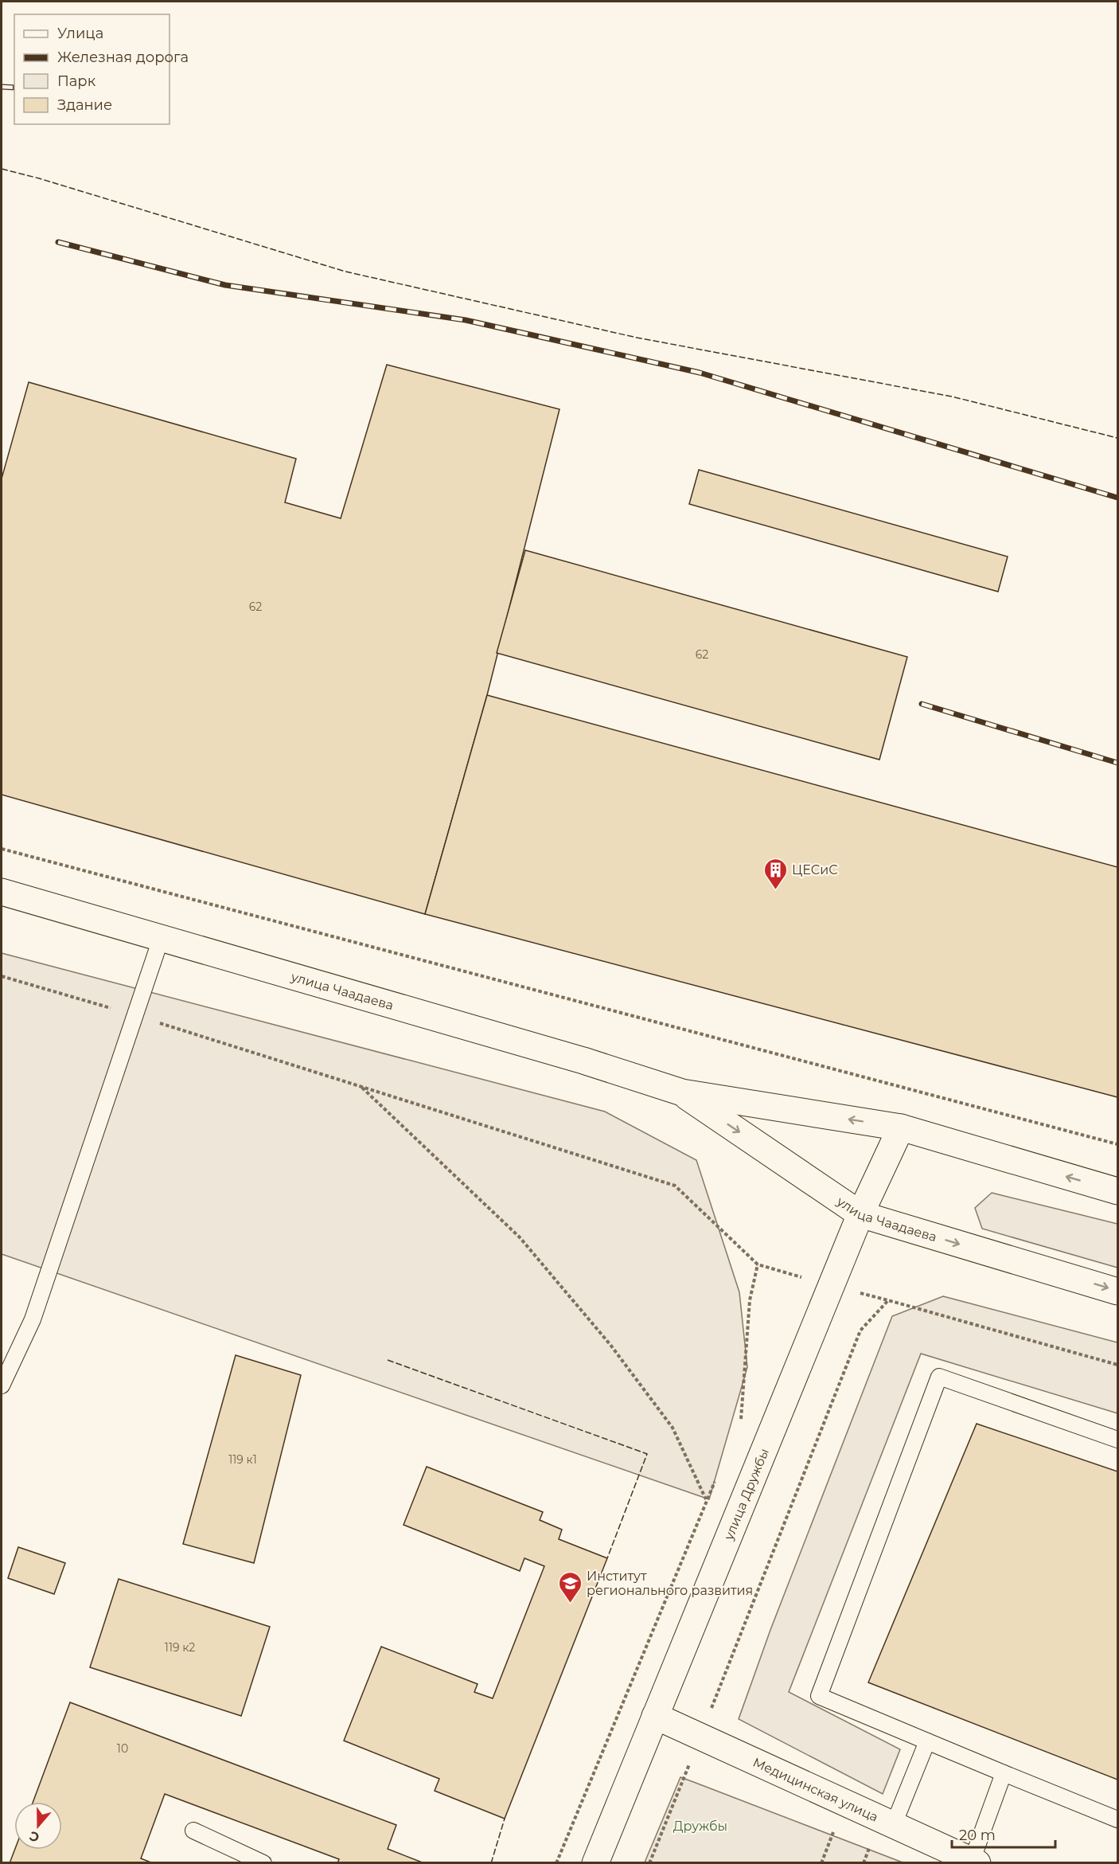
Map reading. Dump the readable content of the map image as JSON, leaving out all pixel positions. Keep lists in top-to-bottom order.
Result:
{
  "streets": {
    "main road": ["улица Чаадаева", "улица Дружбы", "Медицинская улица"]
  },
  "crossings": [
    ["улица Чаадаева", "улица Дружбы"],
    ["улица Дружбы", "Медицинская улица"]
  ],
  "parks": ["Дружбы"],
  "places": {
    "building": ["ЦЕСиС"],
    "school or university": ["Институт регионального развития"]
  },
  "house_numbers": [
    "62",
    "62",
    "119 к1",
    "119 к2",
    "10"
  ],
  "legend": [
    "Улица",
    "Железная дорога",
    "Парк",
    "Здание"
  ],
  "scale_bar": "20 m",
  "north": "bottom"
}
